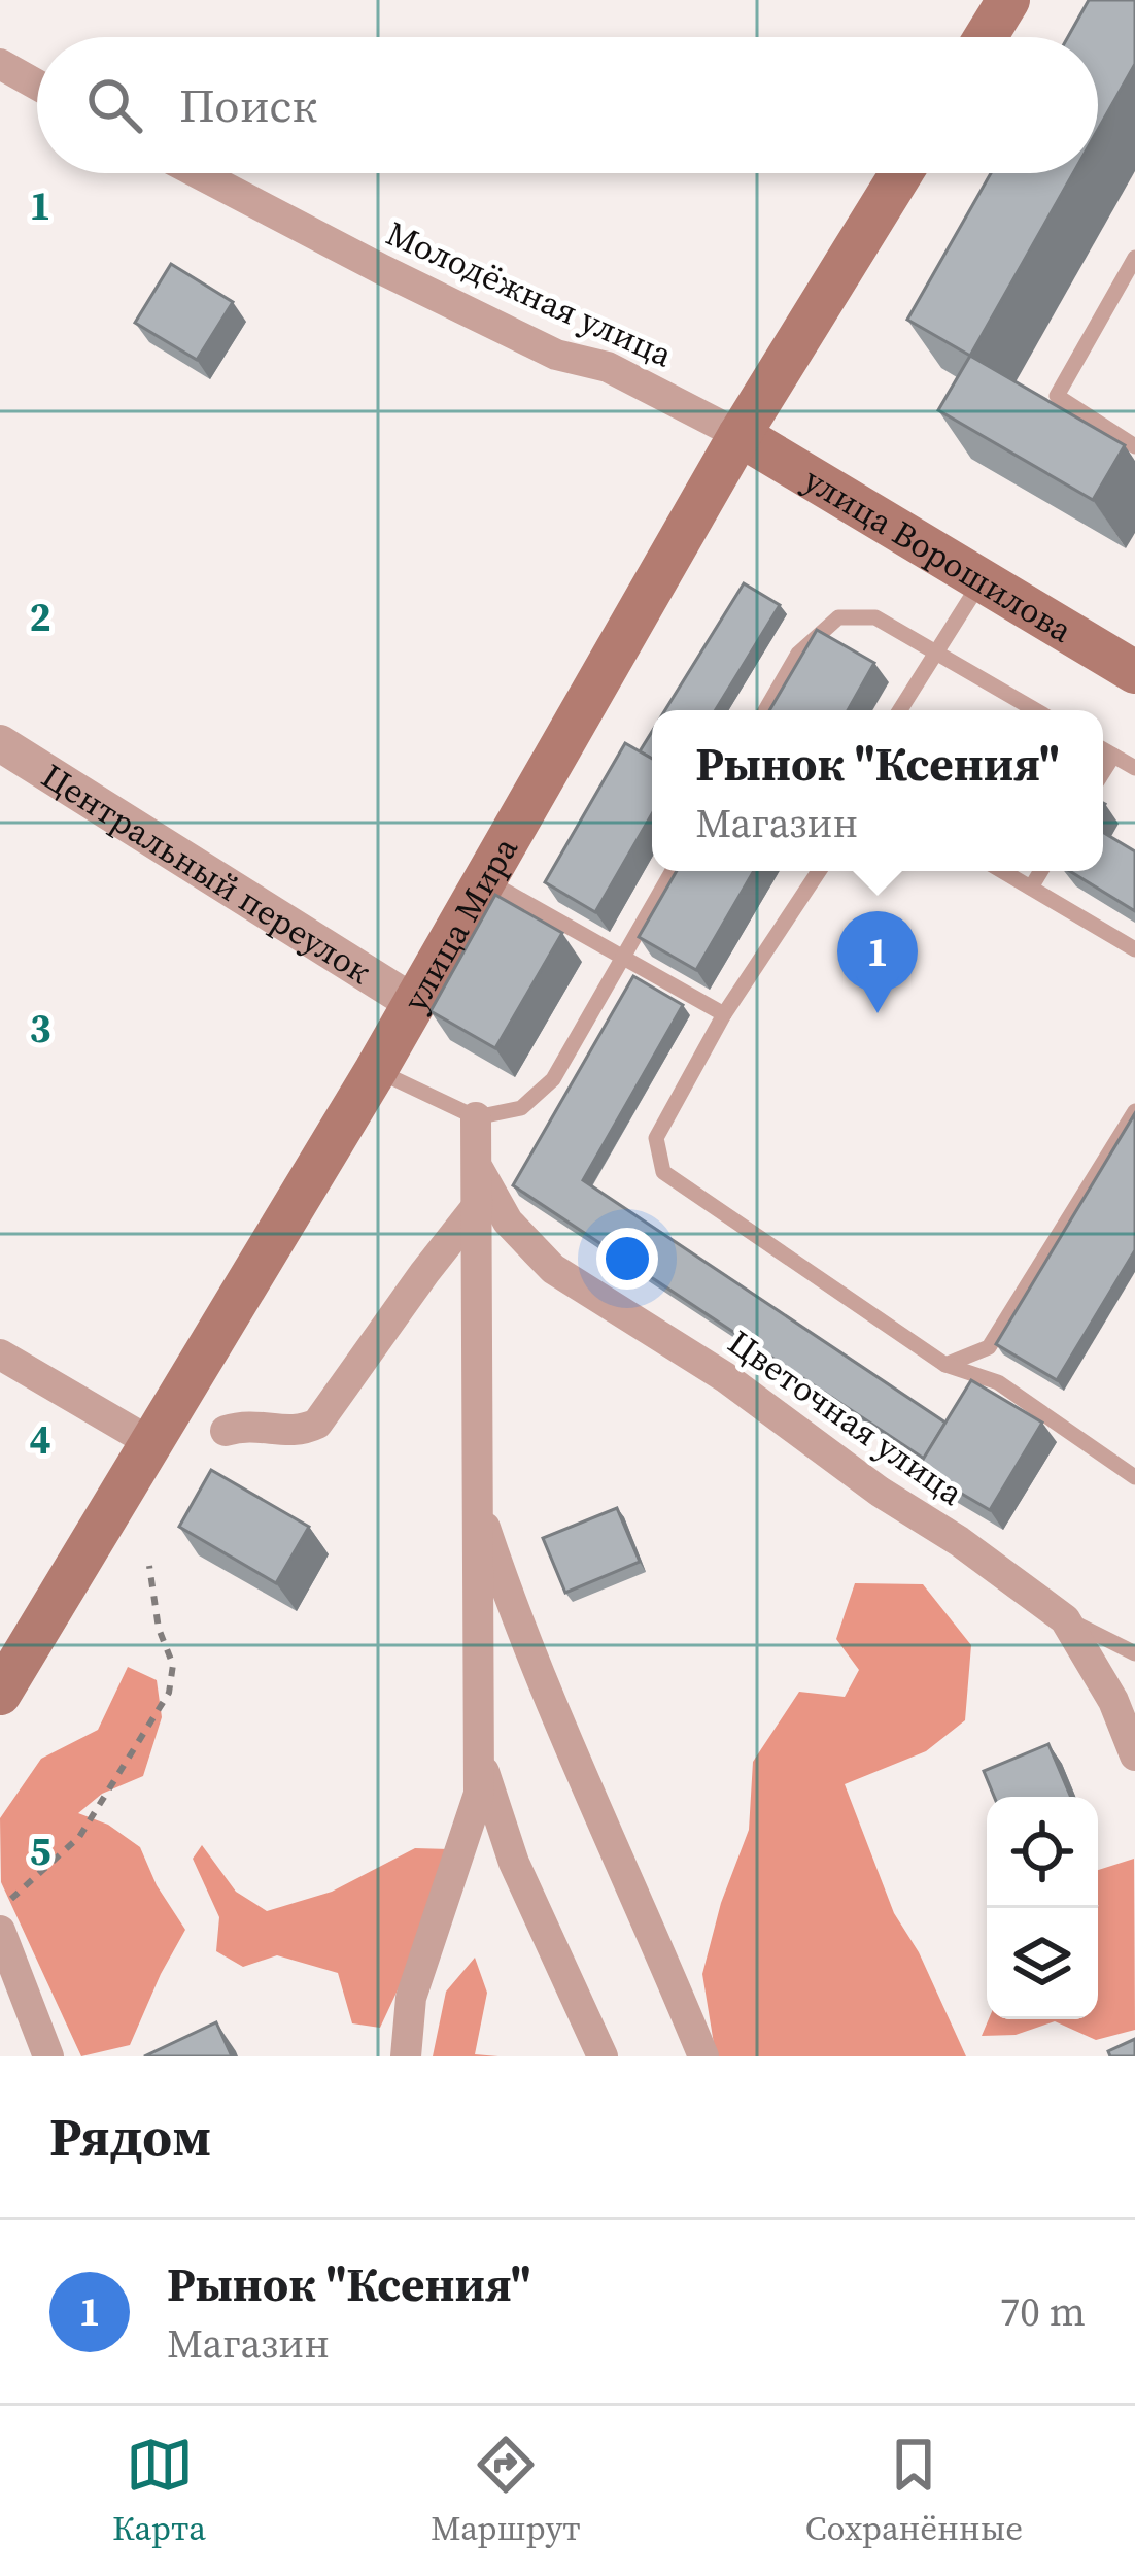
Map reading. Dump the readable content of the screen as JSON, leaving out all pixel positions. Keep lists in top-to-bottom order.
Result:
{
  "streets": {
    "main road": ["улица Ворошилова", "улица Мира"],
    "street": ["Молодёжная улица", "Центральный переулок", "Цветочная улица"]
  },
  "crossings": [
    ["Молодёжная улица", "улица Ворошилова"],
    ["Молодёжная улица", "улица Мира"],
    ["улица Ворошилова", "улица Мира"],
    ["Центральный переулок", "улица Мира"]
  ],
  "page": {
    "search": "Поиск",
    "popup": ["Рынок \"Ксения\"", "Магазин"],
    "pins": "1",
    "heading": "Рядом",
    "list": [
      {
        "mark": "1",
        "name": "Рынок \"Ксения\"",
        "note": "Магазин",
        "value": "70 m"
      }
    ],
    "nav": ["Карта", "Маршрут", "Сохранённые"]
  },
  "grid": {
    "rows": [
      "1",
      "2",
      "3",
      "4",
      "5"
    ]
  }
}
